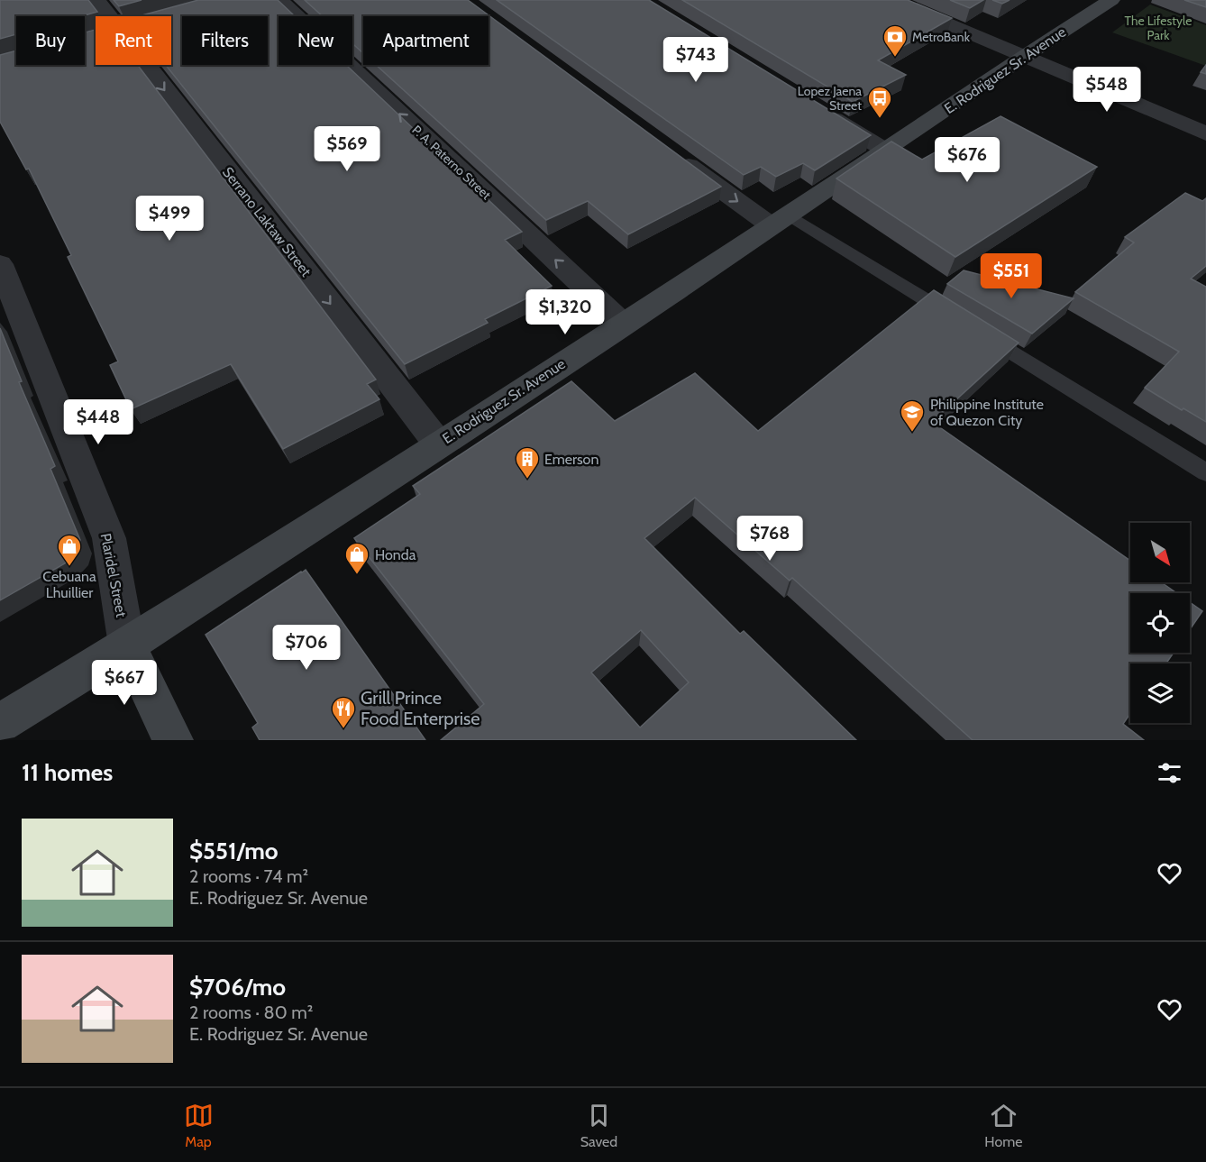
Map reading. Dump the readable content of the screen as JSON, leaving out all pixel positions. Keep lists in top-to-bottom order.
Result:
{
  "streets": {
    "main road": ["E. Rodriguez Sr. Avenue"],
    "street": ["P. A. Paterno Street", "Serrano Laktaw Street", "Plaridel Street"]
  },
  "crossings": [
    ["E. Rodriguez Sr. Avenue", "P. A. Paterno Street"],
    ["E. Rodriguez Sr. Avenue", "Serrano Laktaw Street"],
    ["E. Rodriguez Sr. Avenue", "Plaridel Street"]
  ],
  "one_way": ["P. A. Paterno Street", "Serrano Laktaw Street"],
  "parks": ["The Lifestyle Park"],
  "places": {
    "bank": ["MetroBank"],
    "bus stop": ["Lopez Jaena Street"],
    "school or university": ["Philippine Institute of Quezon City"],
    "building": ["Emerson"],
    "shop": ["Cebuana Lhuillier", "Honda"],
    "restaurant": ["Grill Prince Food Enterprise"]
  },
  "north": "bottom right",
  "page": {
    "chip": [
      "Buy",
      "Rent",
      "Filters",
      "New",
      "Apartment"
    ],
    "price": [
      "$743",
      "$548",
      "$569",
      "$676",
      "$499",
      "$551",
      "$1,320",
      "$448",
      "$768",
      "$706",
      "$667"
    ],
    "heading": "11 homes",
    "list": [
      {
        "name": "$551/mo",
        "note": "2 rooms · 74 m² · E. Rodriguez Sr. Avenue"
      },
      {
        "name": "$706/mo",
        "note": "2 rooms · 80 m² · E. Rodriguez Sr. Avenue"
      }
    ],
    "tabs": ["Map", "Saved", "Home"]
  }
}
